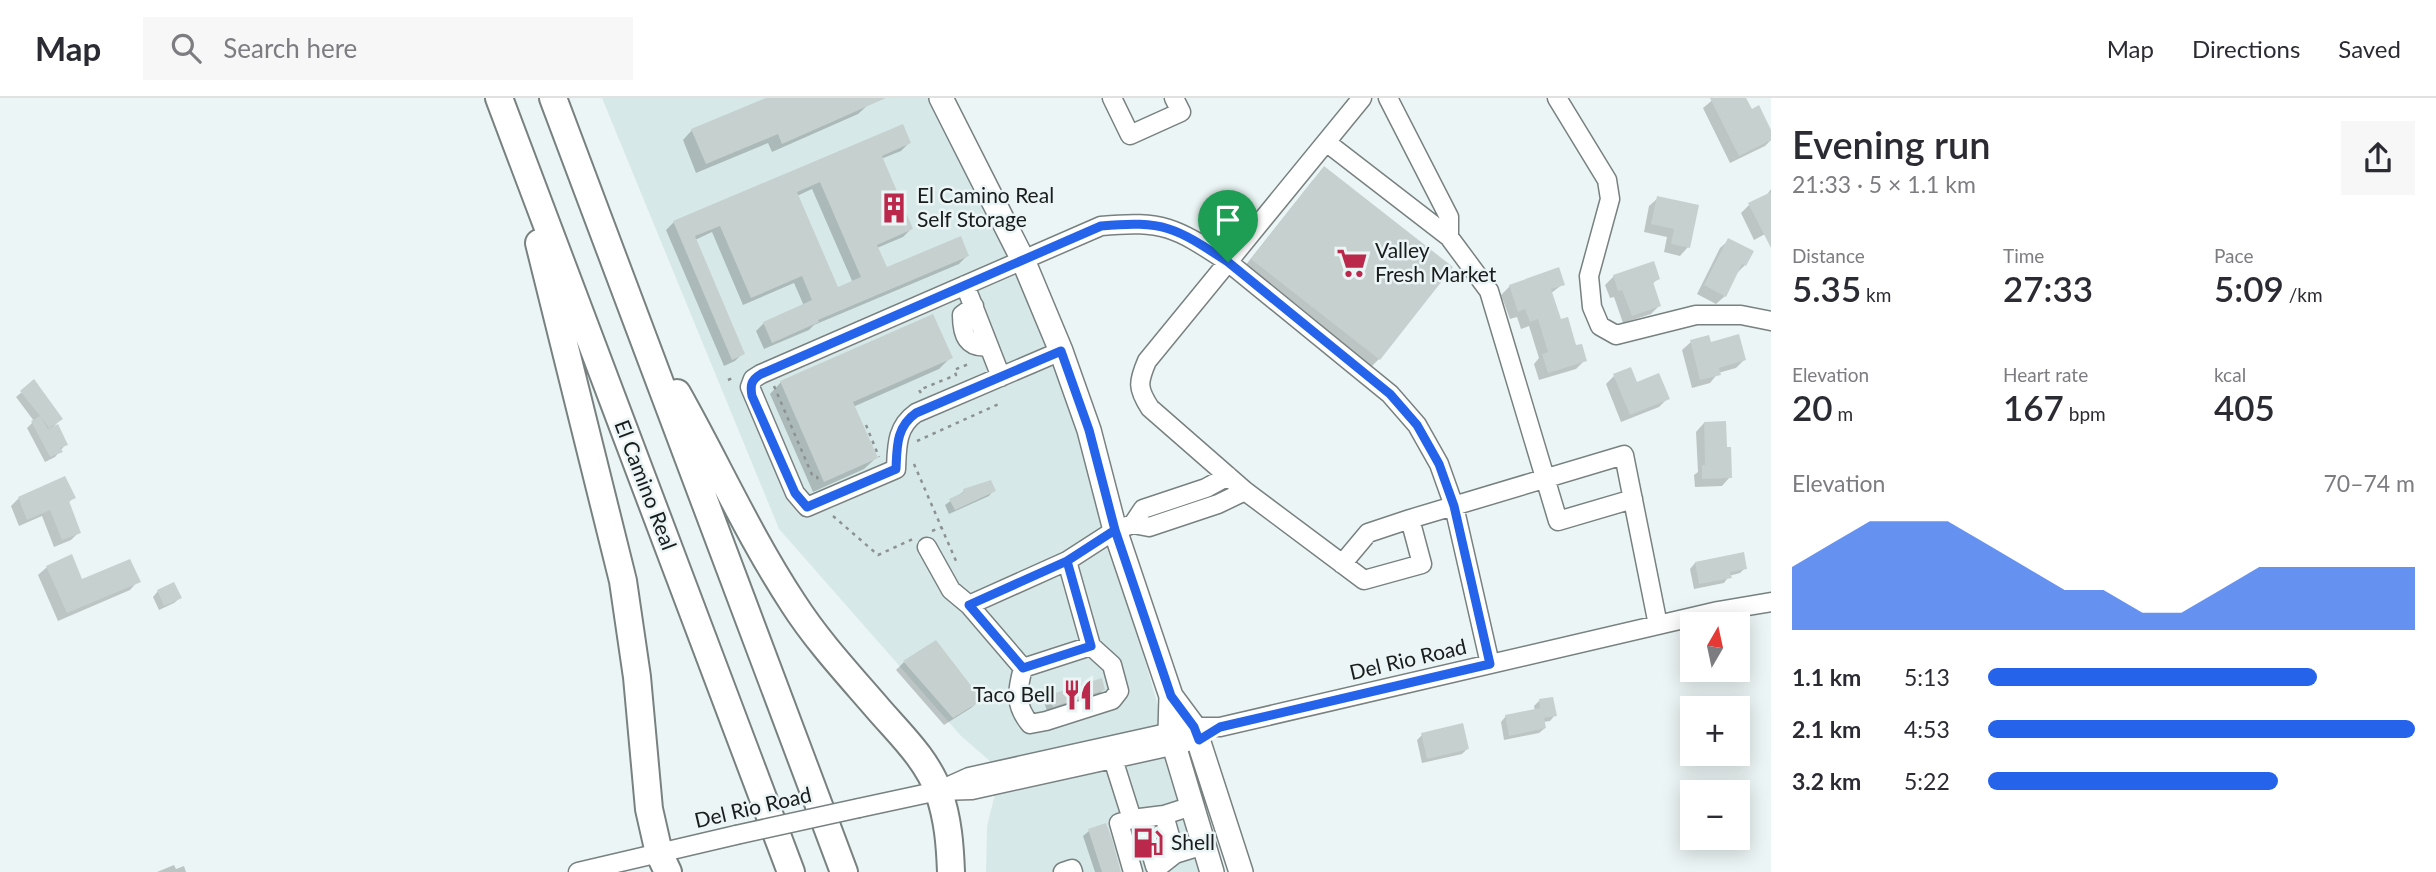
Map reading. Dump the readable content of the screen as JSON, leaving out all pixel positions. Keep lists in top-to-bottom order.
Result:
{
  "streets": {
    "highway": ["El Camino Real"],
    "street": ["Del Rio Road"]
  },
  "places": {
    "building": ["El Camino Real Self Storage"],
    "supermarket": ["Valley Fresh Market"],
    "restaurant": ["Taco Bell"],
    "fuel station": ["Shell"]
  },
  "north": "top",
  "page": {
    "header": "Map",
    "search": "Search here",
    "nav": ["Map", "Directions", "Saved"],
    "heading": ["Evening run", "21:33 · 5 × 1.1 km"],
    "stats": [
      ["Distance", "5.35 km"],
      ["Time", "27:33"],
      ["Pace", "5:09 /km"],
      ["Elevation", "20 m"],
      ["Heart rate", "167 bpm"],
      ["kcal", "405"]
    ],
    "chart": ["Elevation", "70–74 m"],
    "map_buttons": ["+", "−"],
    "list": [
      {
        "name": "1.1 km",
        "note": "5:13"
      },
      {
        "name": "2.1 km",
        "note": "4:53"
      },
      {
        "name": "3.2 km",
        "note": "5:22"
      }
    ]
  }
}
